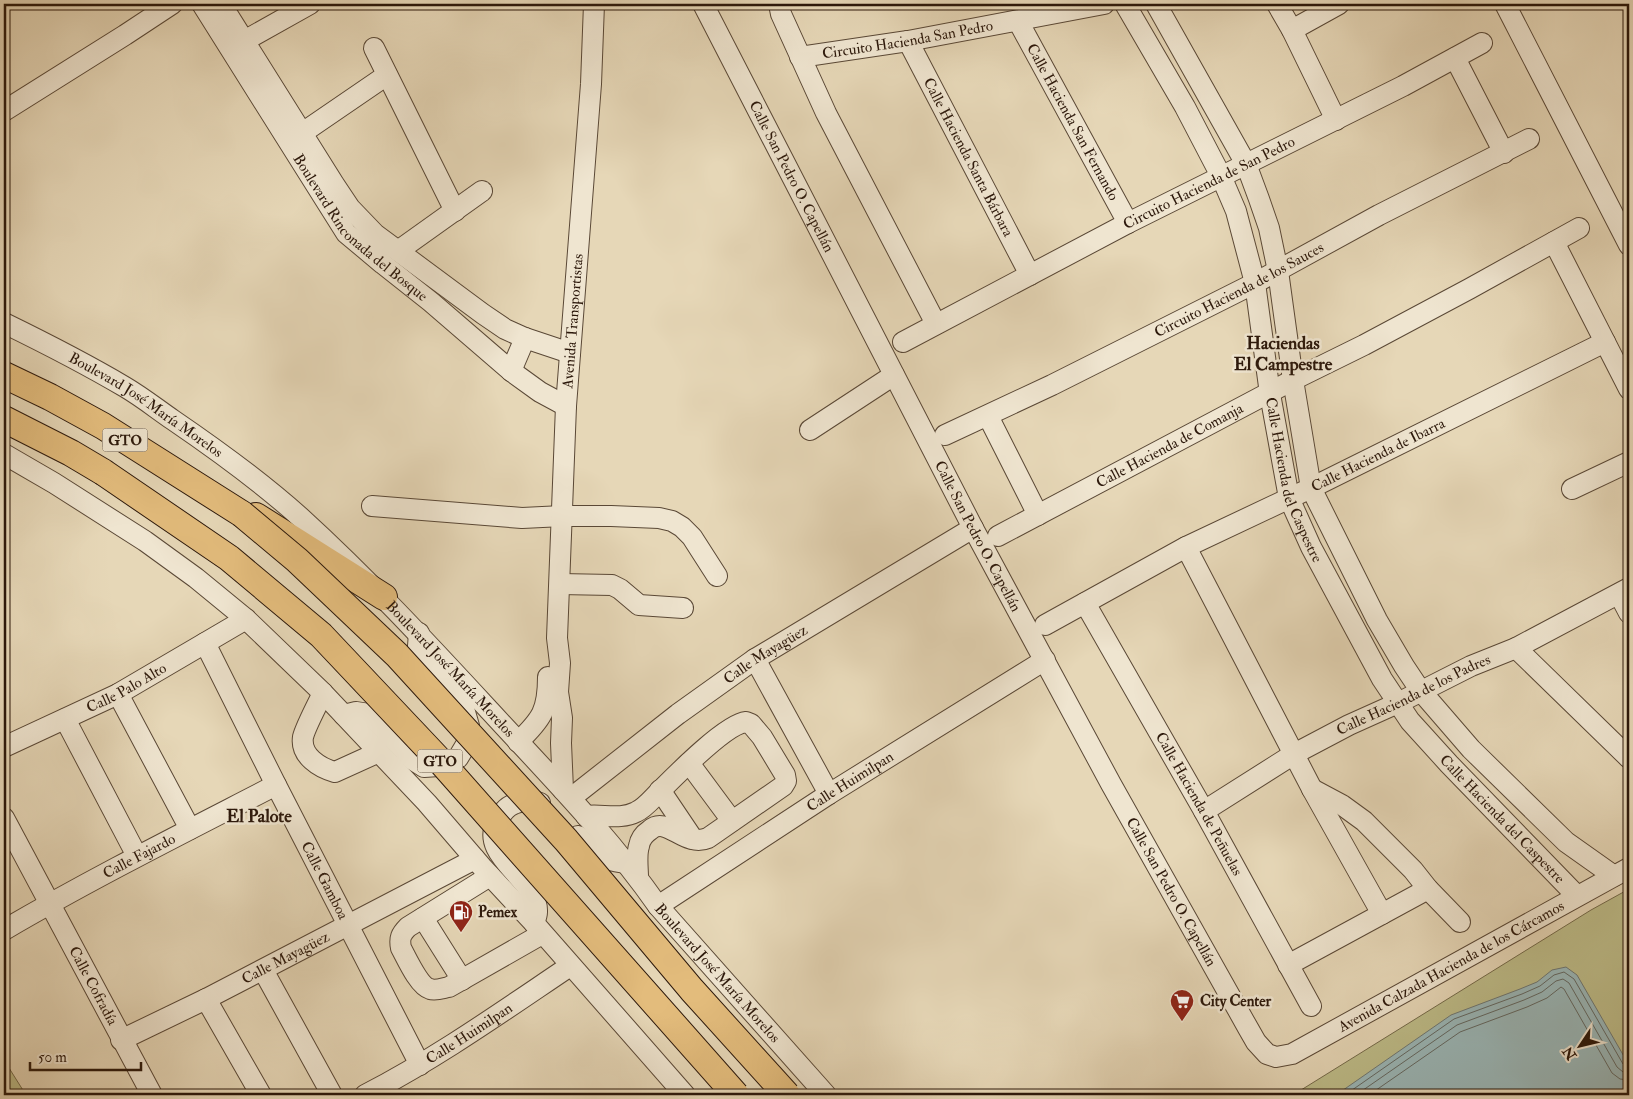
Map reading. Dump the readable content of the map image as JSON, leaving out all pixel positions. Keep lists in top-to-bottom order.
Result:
{
  "streets": {
    "main road": ["Boulevard José María Morelos", "GTO"],
    "street": [
      "Circuito Hacienda San Pedro",
      "Calle Hacienda San Fernando",
      "Calle Hacienda Santa Bárbara",
      "Calle San Pedro O. Capellán",
      "Circuito Hacienda de San Pedro",
      "Boulevard Rinconada del Bosque",
      "Circuito Hacienda de los Sauces",
      "Avenida Transportistas",
      "Calle Hacienda de Comanja",
      "Calle Hacienda de Ibarra",
      "Calle Hacienda del Caspestre",
      "Calle Mayagüez",
      "Calle Palo Alto",
      "Calle Hacienda de los Padres",
      "Calle Huimilpan",
      "Calle Hacienda de Peñuelas",
      "Calle Fajardo",
      "Calle Gamboa",
      "Avenida Calzada Hacienda de los Cárcamos",
      "Calle Cofradía"
    ]
  },
  "crossings": [
    ["Circuito Hacienda San Pedro", "Calle Hacienda San Fernando"],
    ["Circuito Hacienda San Pedro", "Calle Hacienda Santa Bárbara"],
    ["Calle Hacienda San Fernando", "Circuito Hacienda de San Pedro"],
    ["Calle Hacienda Santa Bárbara", "Circuito Hacienda de San Pedro"],
    ["Calle San Pedro O. Capellán", "Calle Mayagüez"],
    ["Calle San Pedro O. Capellán", "Calle Huimilpan"],
    ["Calle San Pedro O. Capellán", "Avenida Calzada Hacienda de los Cárcamos"],
    ["Circuito Hacienda de San Pedro", "Calle Hacienda del Caspestre"],
    ["Boulevard Rinconada del Bosque", "Avenida Transportistas"],
    ["Circuito Hacienda de los Sauces", "Calle Hacienda del Caspestre"],
    ["Avenida Transportistas", "Boulevard José María Morelos"],
    ["Avenida Transportistas", "Calle Mayagüez"],
    ["Boulevard José María Morelos", "Calle Mayagüez"],
    ["Boulevard José María Morelos", "Calle Huimilpan"],
    ["Calle Hacienda de Comanja", "Calle Hacienda del Caspestre"],
    ["Calle Hacienda de Ibarra", "Calle Hacienda del Caspestre"],
    ["Calle Hacienda de Ibarra", "Calle Hacienda de Peñuelas"],
    ["Calle Hacienda del Caspestre", "Calle Hacienda de los Padres"],
    ["Calle Hacienda del Caspestre", "Avenida Calzada Hacienda de los Cárcamos"],
    ["Calle Mayagüez", "Calle Gamboa"],
    ["Calle Mayagüez", "Calle Cofradía"],
    ["Calle Palo Alto", "Calle Gamboa"],
    ["Calle Hacienda de los Padres", "Calle Hacienda de Peñuelas"],
    ["Calle Huimilpan", "Calle Gamboa"],
    ["Calle Fajardo", "Calle Gamboa"],
    ["Calle Fajardo", "Calle Cofradía"]
  ],
  "districts": ["Haciendas El Campestre", "El Palote"],
  "places": {
    "fuel station": ["Pemex"],
    "supermarket": ["City Center"]
  },
  "scale_bar": "50 m",
  "north": "bottom left"
}
